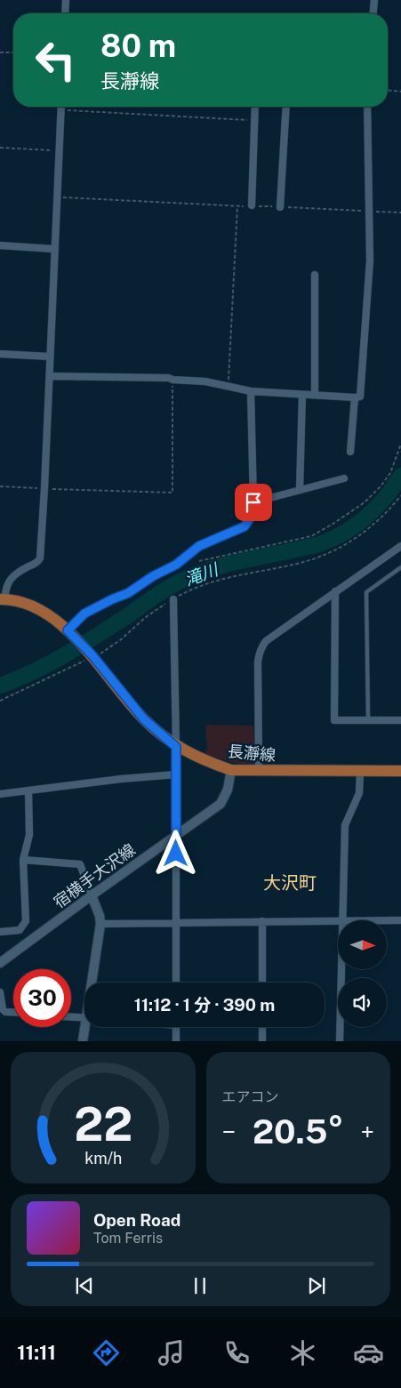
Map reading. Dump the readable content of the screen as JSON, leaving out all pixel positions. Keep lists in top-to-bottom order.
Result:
{
  "streets": {
    "main road": ["長瀞線"],
    "street": ["宿横手大沢線"]
  },
  "crossings": [
    ["長瀞線", "宿横手大沢線"]
  ],
  "districts": ["大沢町"],
  "water": ["滝川"],
  "north": "right",
  "page": {
    "turn": ["80 m", "長瀞線"],
    "limit": "30",
    "trip": "11:12 · 1 分 · 390 m",
    "tile": "エアコン",
    "heat": ["−", "20.5°", "+"],
    "song": ["Open Road", "Tom Ferris"],
    "tabs": "11:11",
    "gauge": ["22", "km/h"]
  }
}
